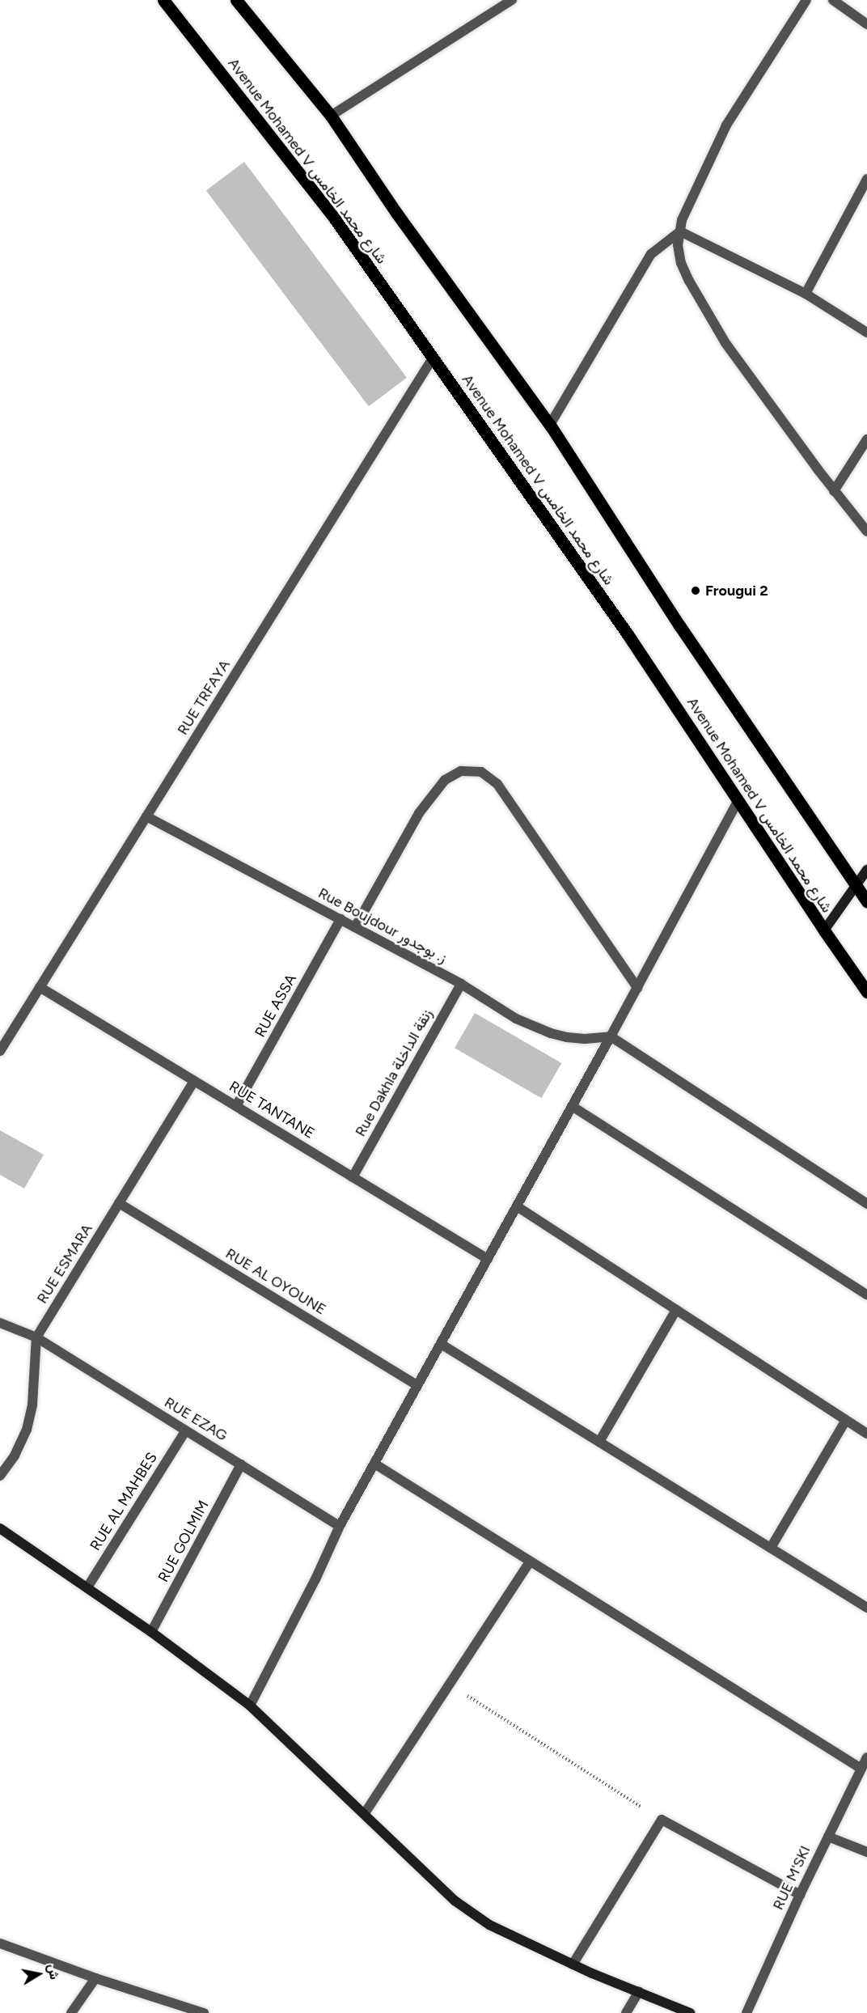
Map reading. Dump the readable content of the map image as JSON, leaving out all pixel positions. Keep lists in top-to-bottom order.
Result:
{
  "streets": {
    "main road": ["Avenue Mohamed V شارع محمد الخامس"],
    "street": [
      "RUE TRFAYA",
      "Rue Boujdour ز. بوجدور",
      "RUE ASSA",
      "Rue Dakhla زنقة الداخلة",
      "RUE TANTANE",
      "RUE ESMARA",
      "RUE AL OYOUNE",
      "RUE EZAG",
      "RUE AL MAHBES",
      "RUE GOLMIM",
      "RUE M'SKI"
    ]
  },
  "crossings": [
    ["Avenue Mohamed V شارع محمد الخامس", "RUE TRFAYA"],
    ["RUE TRFAYA", "Rue Boujdour ز. بوجدور"],
    ["RUE TRFAYA", "RUE TANTANE"],
    ["Rue Boujdour ز. بوجدور", "RUE ASSA"],
    ["Rue Boujdour ز. بوجدور", "Rue Dakhla زنقة الداخلة"],
    ["RUE ASSA", "RUE TANTANE"],
    ["Rue Dakhla زنقة الداخلة", "RUE TANTANE"],
    ["RUE TANTANE", "RUE ESMARA"],
    ["RUE ESMARA", "RUE AL OYOUNE"],
    ["RUE ESMARA", "RUE EZAG"],
    ["RUE EZAG", "RUE AL MAHBES"],
    ["RUE EZAG", "RUE GOLMIM"]
  ],
  "places": ["Frougui 2"],
  "north": "right"
}
